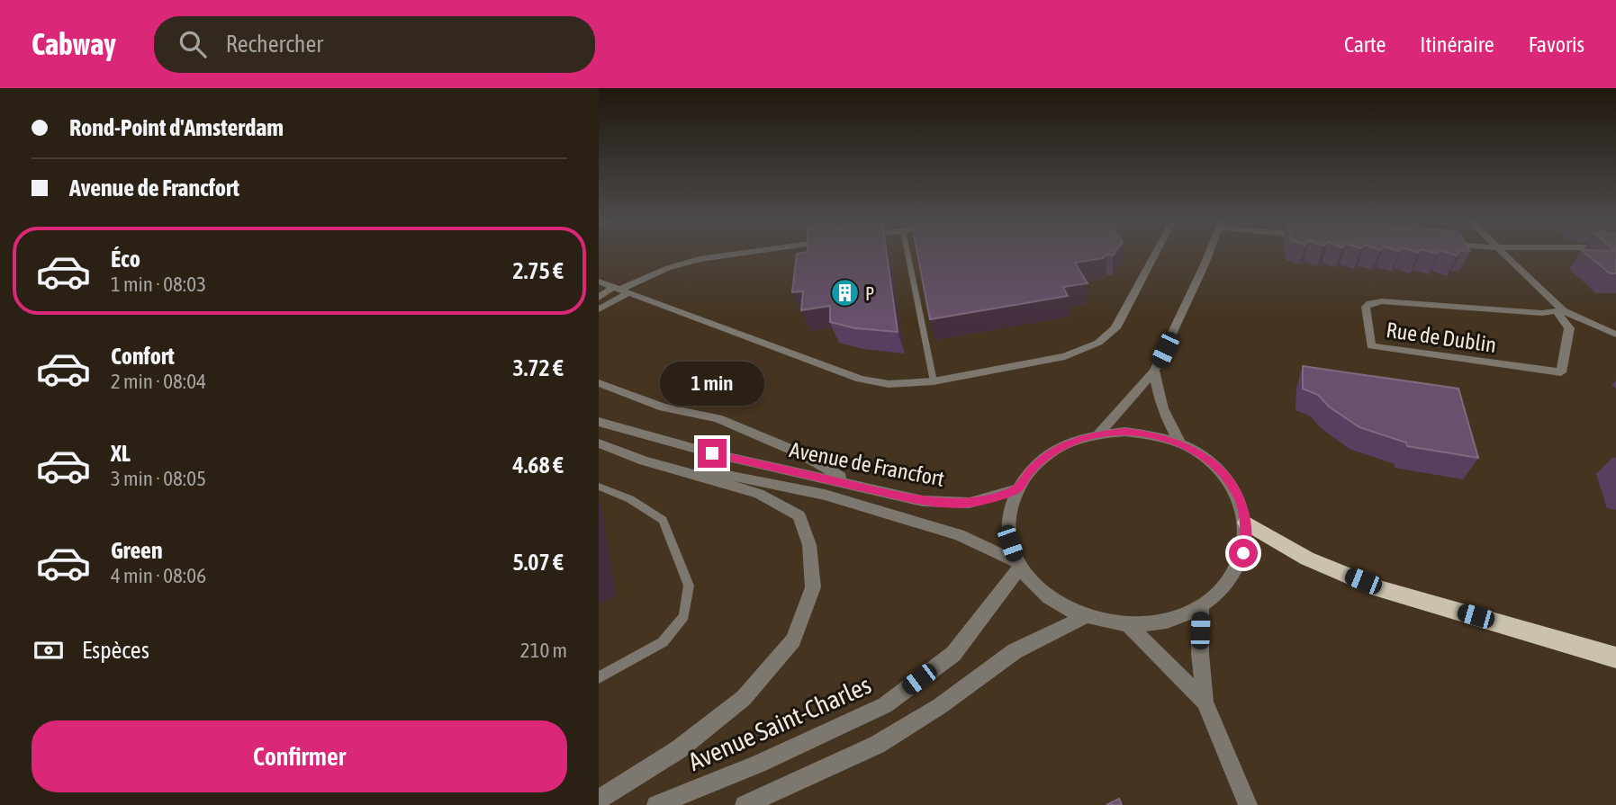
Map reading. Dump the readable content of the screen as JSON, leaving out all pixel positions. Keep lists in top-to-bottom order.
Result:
{
  "streets": {
    "street": ["Rue de Dublin", "Avenue de Francfort", "Avenue Saint-Charles"]
  },
  "crossings": [
    ["Avenue de Francfort", "Avenue Saint-Charles"]
  ],
  "places": {
    "building": ["P"]
  },
  "page": {
    "header": "Cabway",
    "search": "Rechercher",
    "nav": ["Carte", "Itinéraire", "Favoris"],
    "banner": ["Rond-Point d'Amsterdam", "Avenue de Francfort"],
    "list": [
      {
        "name": "Éco",
        "note": "1 min · 08:03",
        "value": "2.75 €"
      },
      {
        "name": "Confort",
        "note": "2 min · 08:04",
        "value": "3.72 €"
      },
      {
        "name": "XL",
        "note": "3 min · 08:05",
        "value": "4.68 €"
      },
      {
        "name": "Green",
        "note": "4 min · 08:06",
        "value": "5.07 €"
      }
    ],
    "bubble": "1 min",
    "pay": ["Espèces", "210 m"],
    "buttons": "Confirmer"
  }
}
